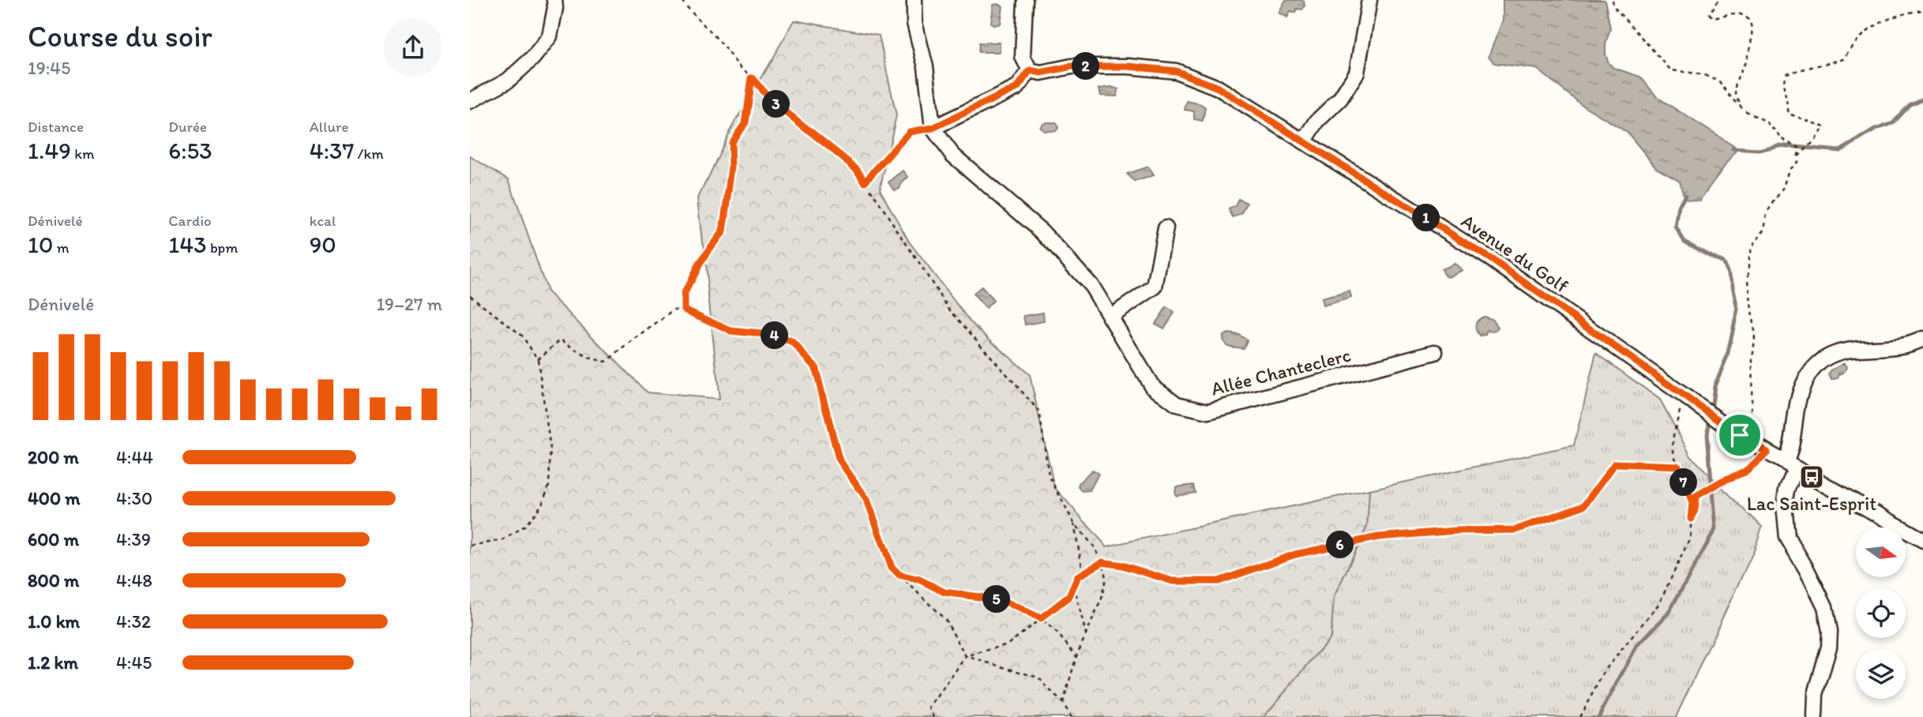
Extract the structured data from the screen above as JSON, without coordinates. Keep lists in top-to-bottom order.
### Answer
{
  "streets": {
    "street": ["Avenue du Golf", "Allée Chanteclerc"]
  },
  "places": {
    "bus stop": ["Lac Saint-Esprit"]
  },
  "north": "right",
  "page": {
    "heading": ["Course du soir", "19:45"],
    "pins": [
      "2",
      "3",
      "1",
      "4",
      "7",
      "6",
      "5"
    ],
    "stats": [
      ["Distance", "1.49 km"],
      ["Durée", "6:53"],
      ["Allure", "4:37 /km"],
      ["Dénivelé", "10 m"],
      ["Cardio", "143 bpm"],
      ["kcal", "90"]
    ],
    "chart": ["Dénivelé", "19–27 m"],
    "list": [
      {
        "name": "200 m",
        "note": "4:44"
      },
      {
        "name": "400 m",
        "note": "4:30"
      },
      {
        "name": "600 m",
        "note": "4:39"
      },
      {
        "name": "800 m",
        "note": "4:48"
      },
      {
        "name": "1.0 km",
        "note": "4:32"
      },
      {
        "name": "1.2 km",
        "note": "4:45"
      }
    ]
  }
}
